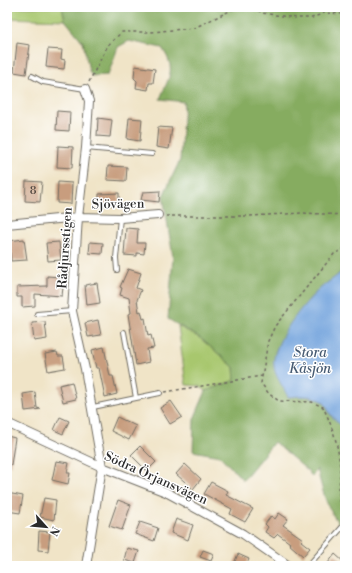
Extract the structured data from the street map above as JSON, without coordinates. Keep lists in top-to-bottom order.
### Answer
{
  "streets": {
    "street": ["Sjövägen", "Rådjursstigen", "Södra Örjansvägen"]
  },
  "crossings": [
    ["Sjövägen", "Rådjursstigen"],
    ["Rådjursstigen", "Södra Örjansvägen"]
  ],
  "water": ["Stora Kåsjön"],
  "house_numbers": ["8"],
  "north": "bottom right"
}
